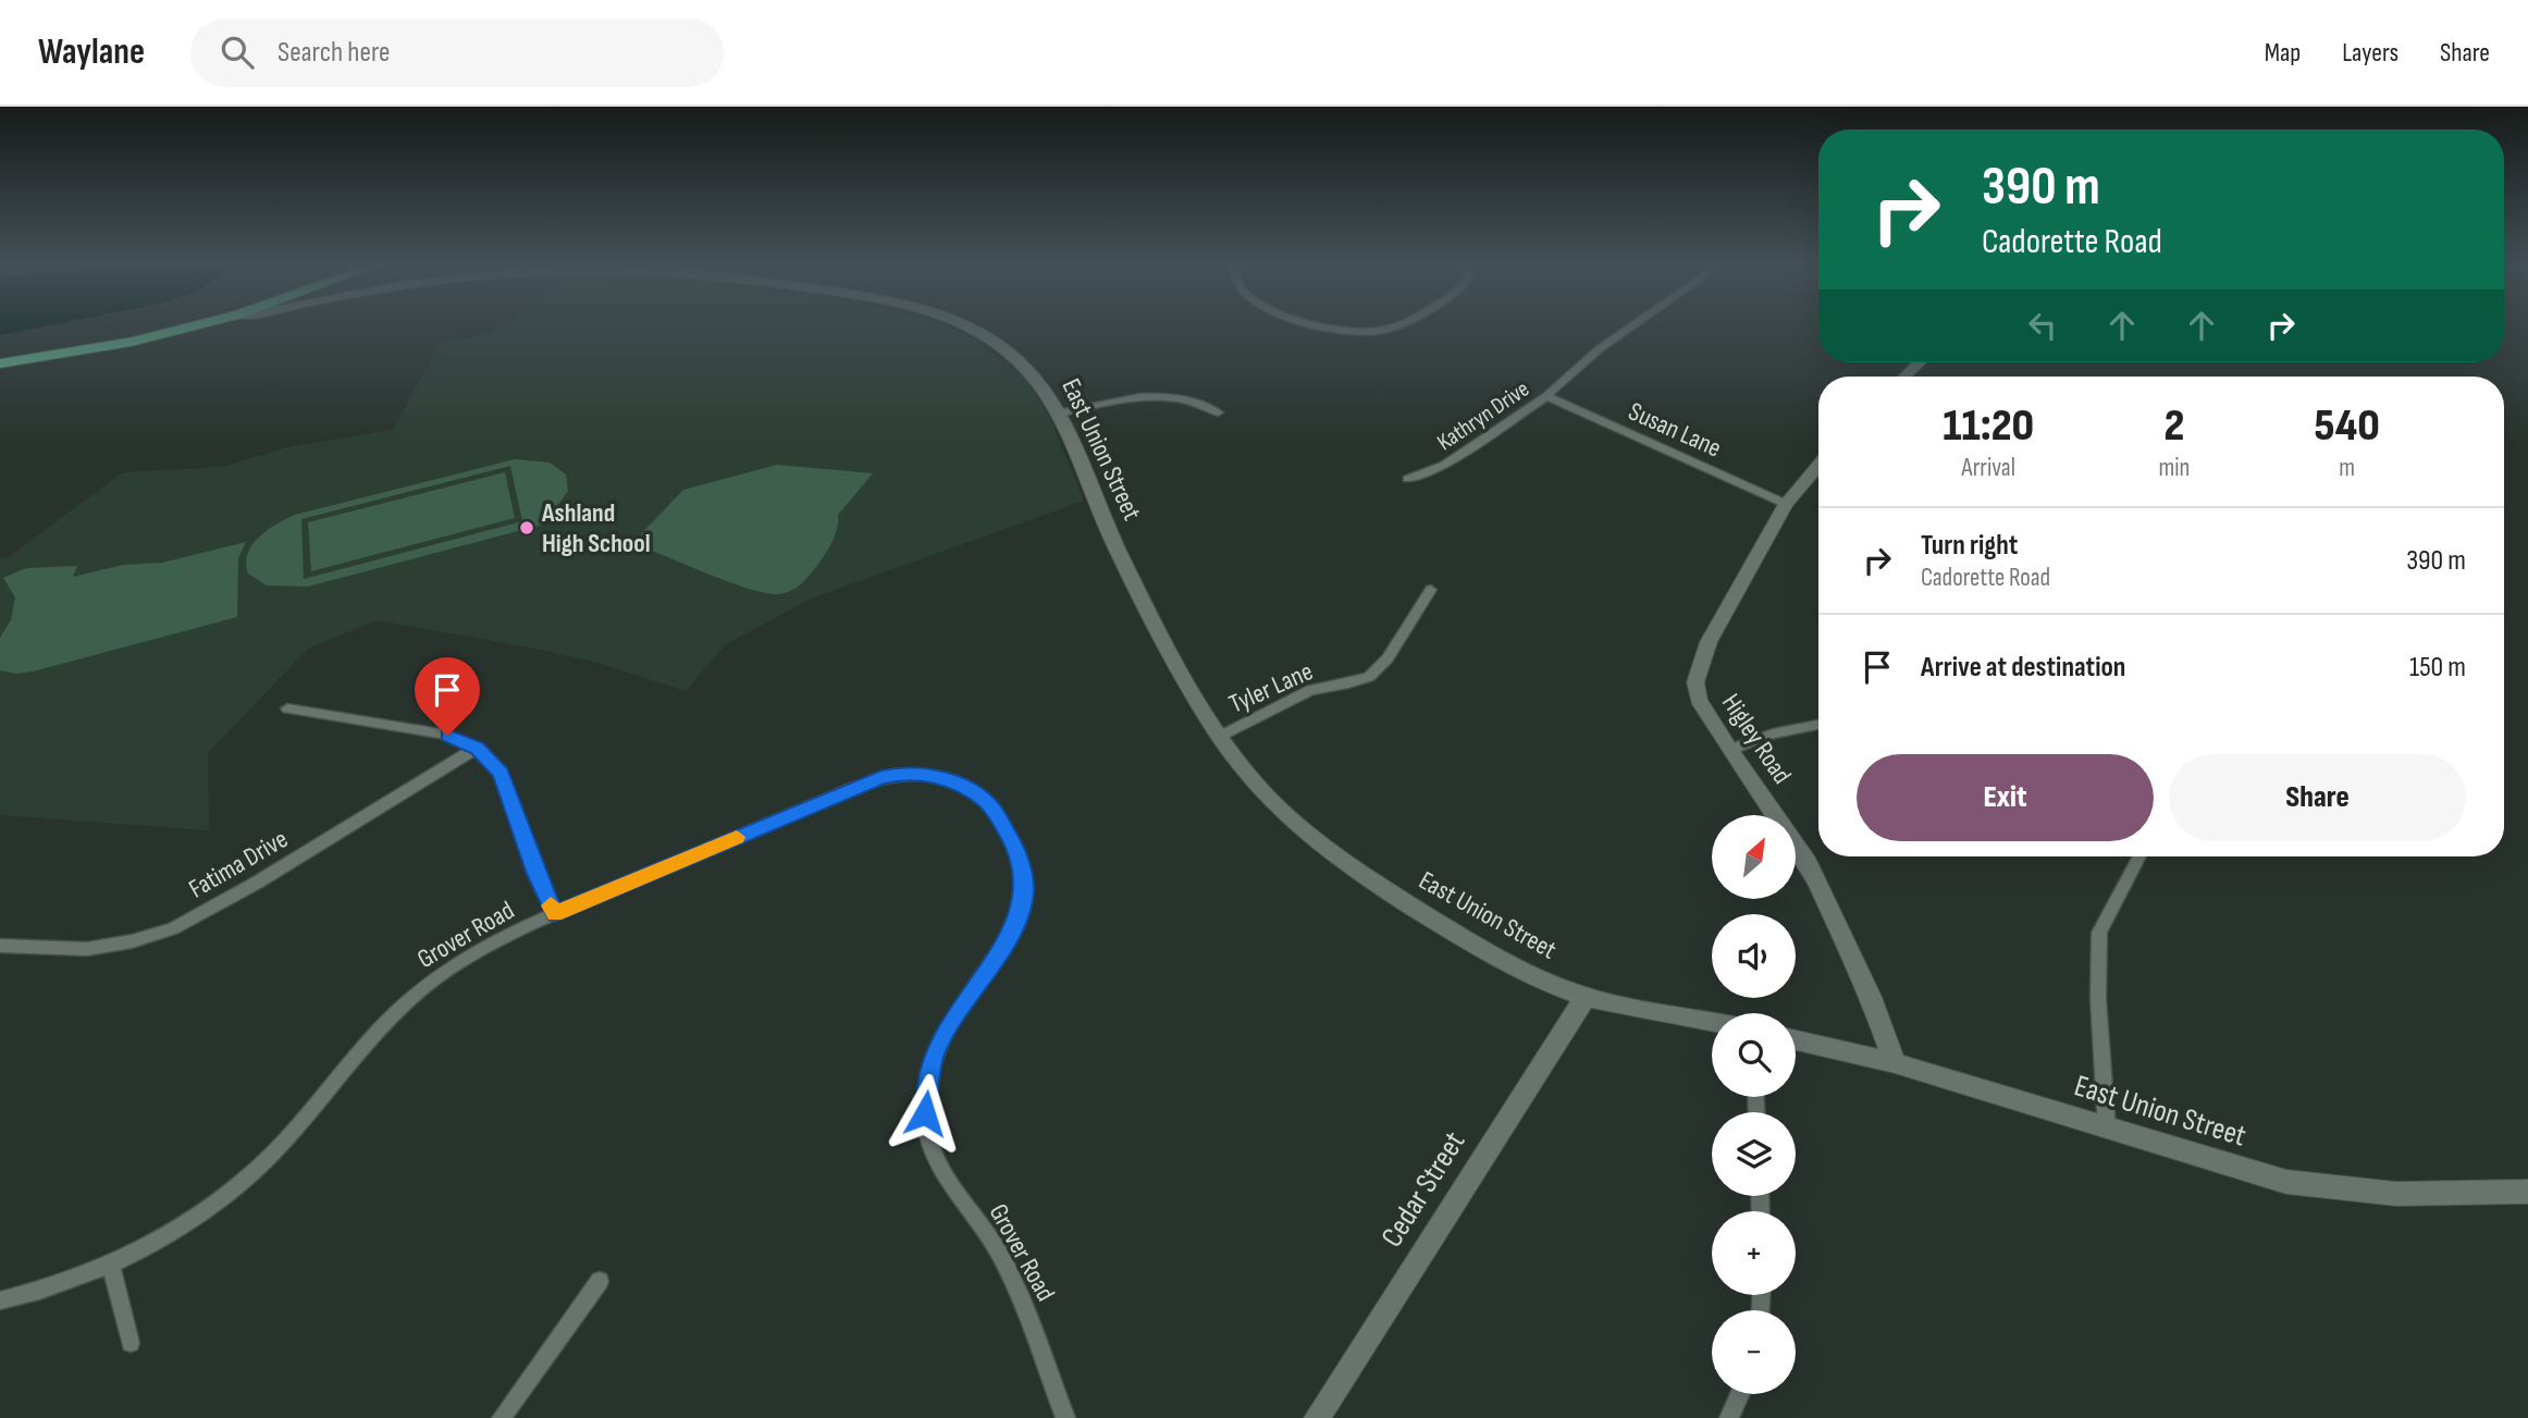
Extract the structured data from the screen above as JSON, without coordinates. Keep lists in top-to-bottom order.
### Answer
{
  "streets": {
    "street": [
      "Kathryn Drive",
      "Susan Lane",
      "East Union Street",
      "Tyler Lane",
      "Higley Road",
      "Fatima Drive",
      "Grover Road",
      "Cedar Street"
    ]
  },
  "crossings": [
    ["Kathryn Drive", "Susan Lane"],
    ["Susan Lane", "Higley Road"],
    ["East Union Street", "Tyler Lane"],
    ["East Union Street", "Higley Road"],
    ["East Union Street", "Cedar Street"]
  ],
  "places": ["Ashland High School"],
  "north": "top right",
  "page": {
    "header": "Waylane",
    "search": "Search here",
    "nav": ["Map", "Layers", "Share"],
    "turn": ["390 m", "Cadorette Road"],
    "eta": [
      "11:20",
      "Arrival",
      "2",
      "min",
      "540",
      "m"
    ],
    "list": [
      {
        "name": "Turn right",
        "note": "Cadorette Road",
        "value": "390 m"
      },
      {
        "name": "Arrive at destination",
        "value": "150 m"
      }
    ],
    "buttons": ["Exit", "Share"],
    "map_buttons": ["+", "−"]
  }
}
